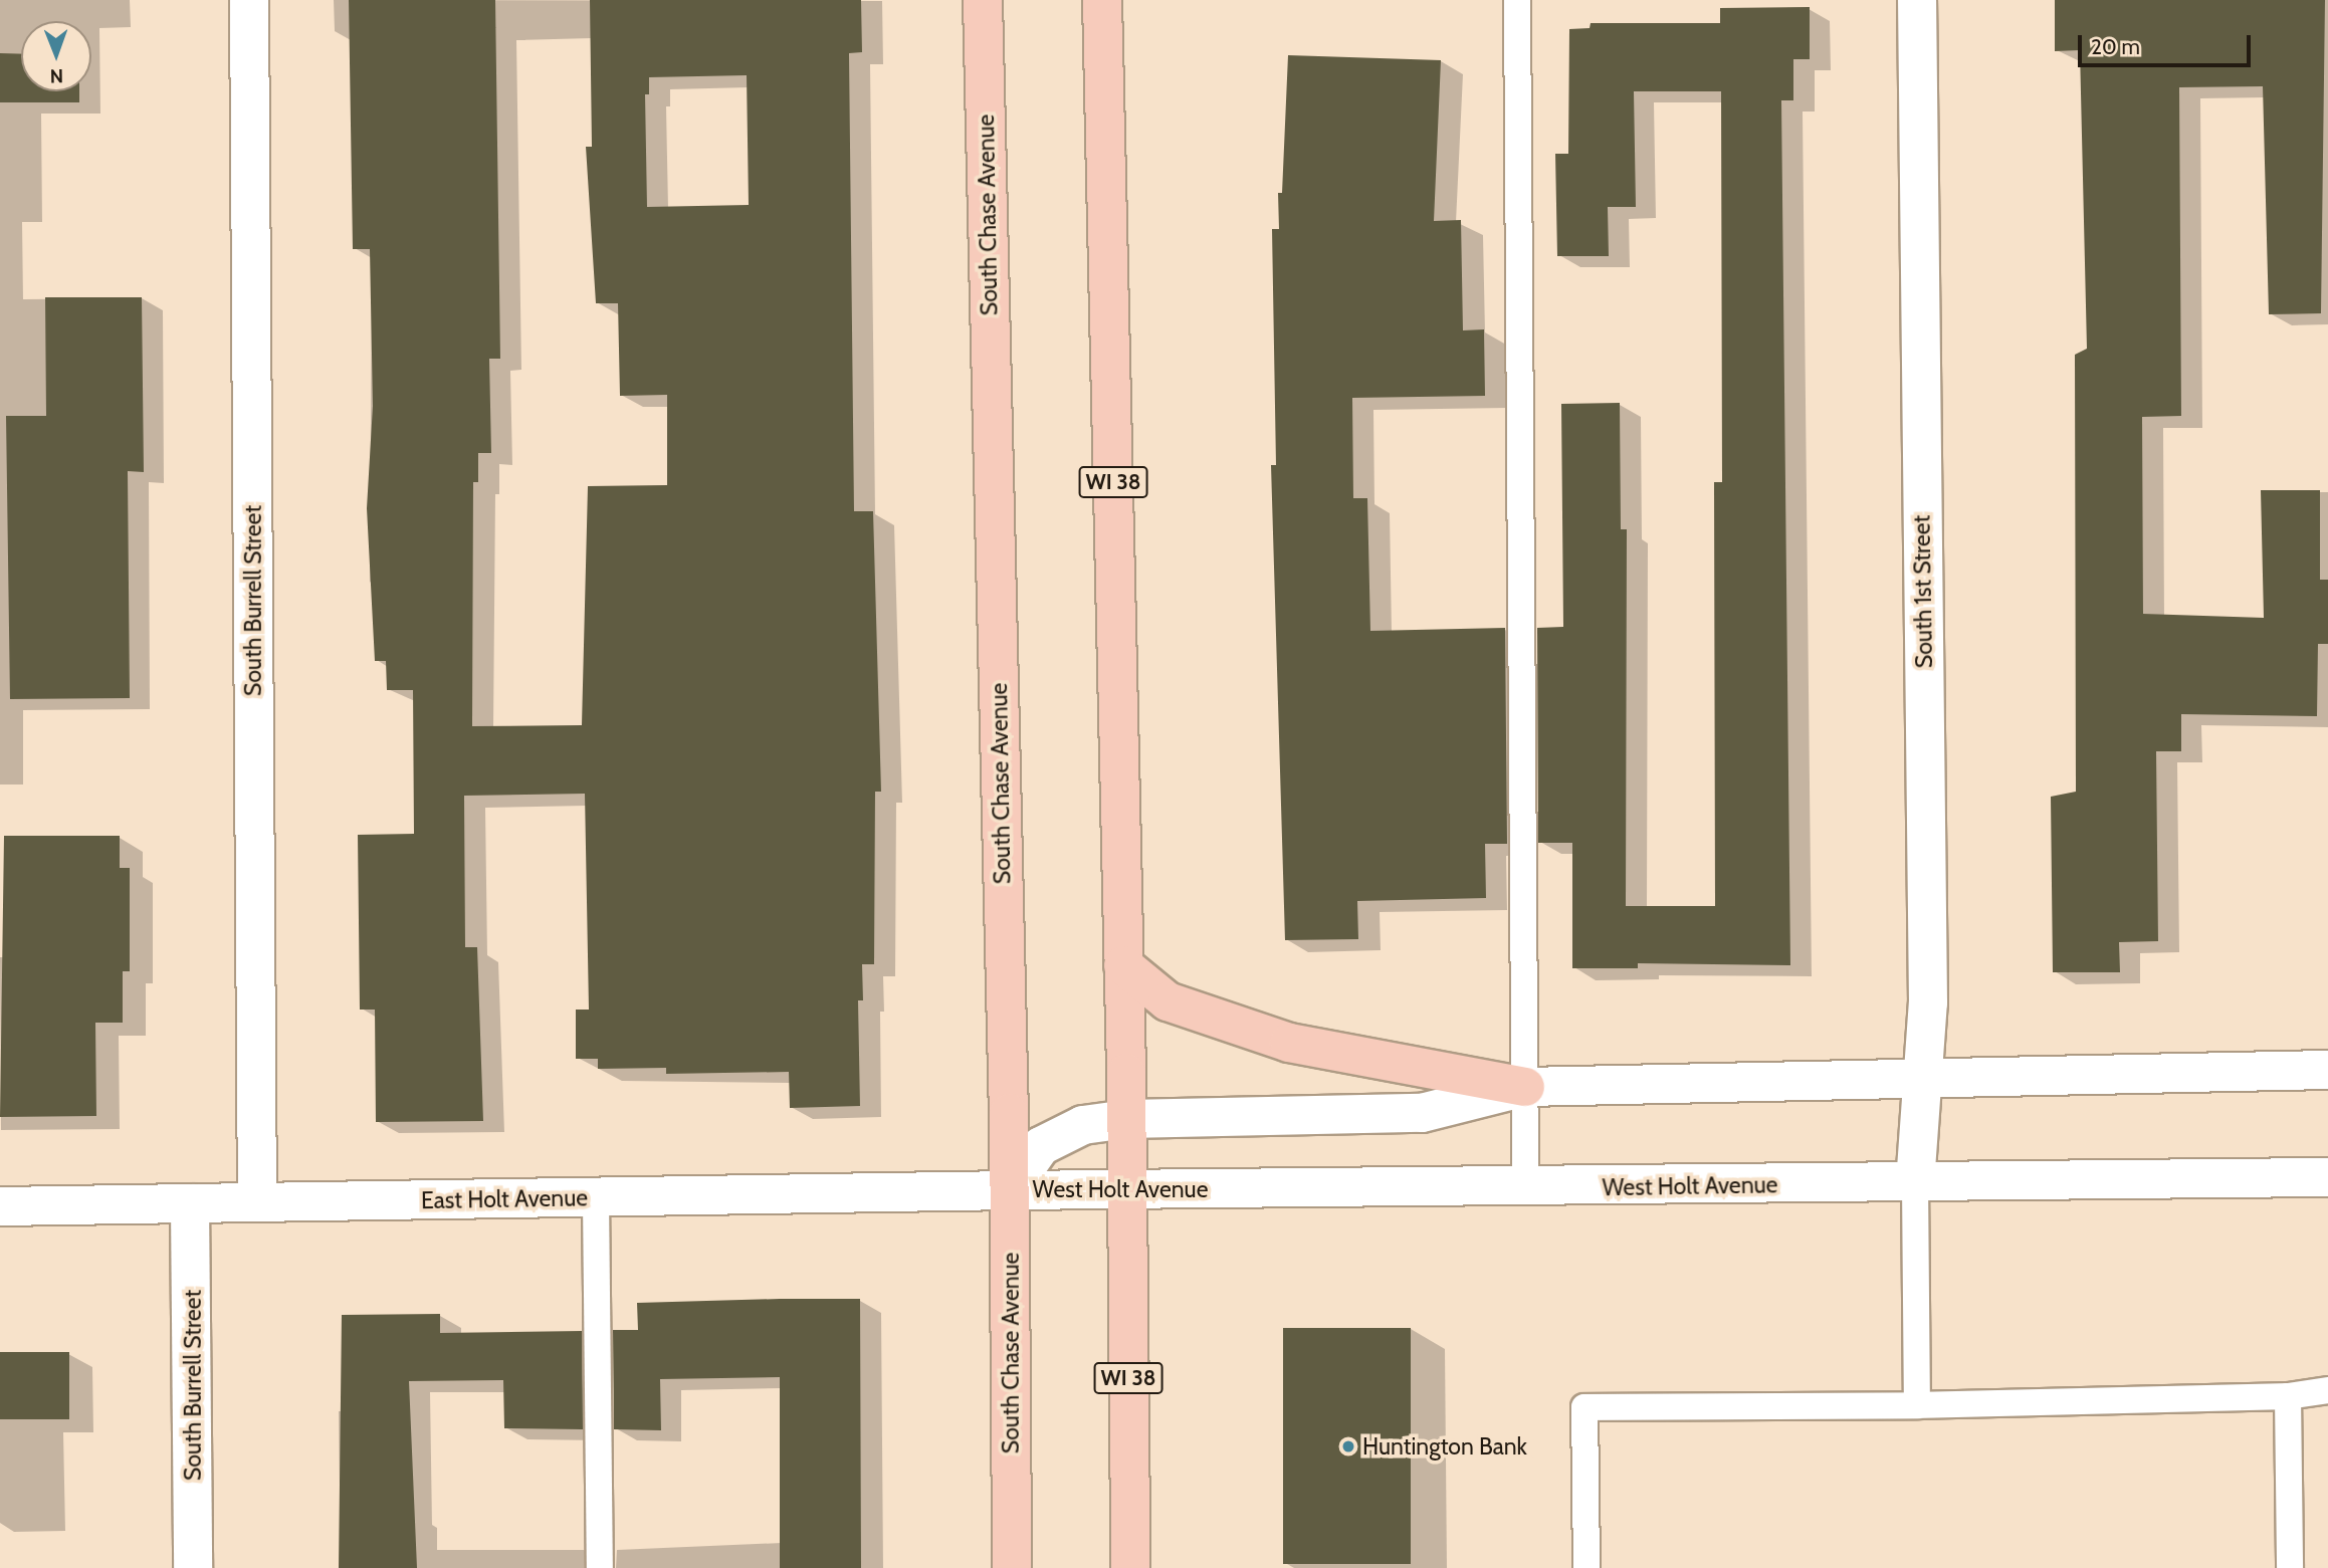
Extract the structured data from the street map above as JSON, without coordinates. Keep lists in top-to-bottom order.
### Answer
{
  "streets": {
    "main road": ["South Chase Avenue", "WI 38"],
    "street": [
      "South 1st Street",
      "South Burrell Street",
      "West Holt Avenue",
      "East Holt Avenue"
    ]
  },
  "crossings": [
    ["South Chase Avenue", "West Holt Avenue"],
    ["South Chase Avenue", "East Holt Avenue"],
    ["WI 38", "West Holt Avenue"],
    ["South 1st Street", "West Holt Avenue"],
    ["South Burrell Street", "East Holt Avenue"],
    ["West Holt Avenue", "East Holt Avenue"]
  ],
  "places": ["Huntington Bank"],
  "scale_bar": "20 m",
  "north": "bottom"
}
